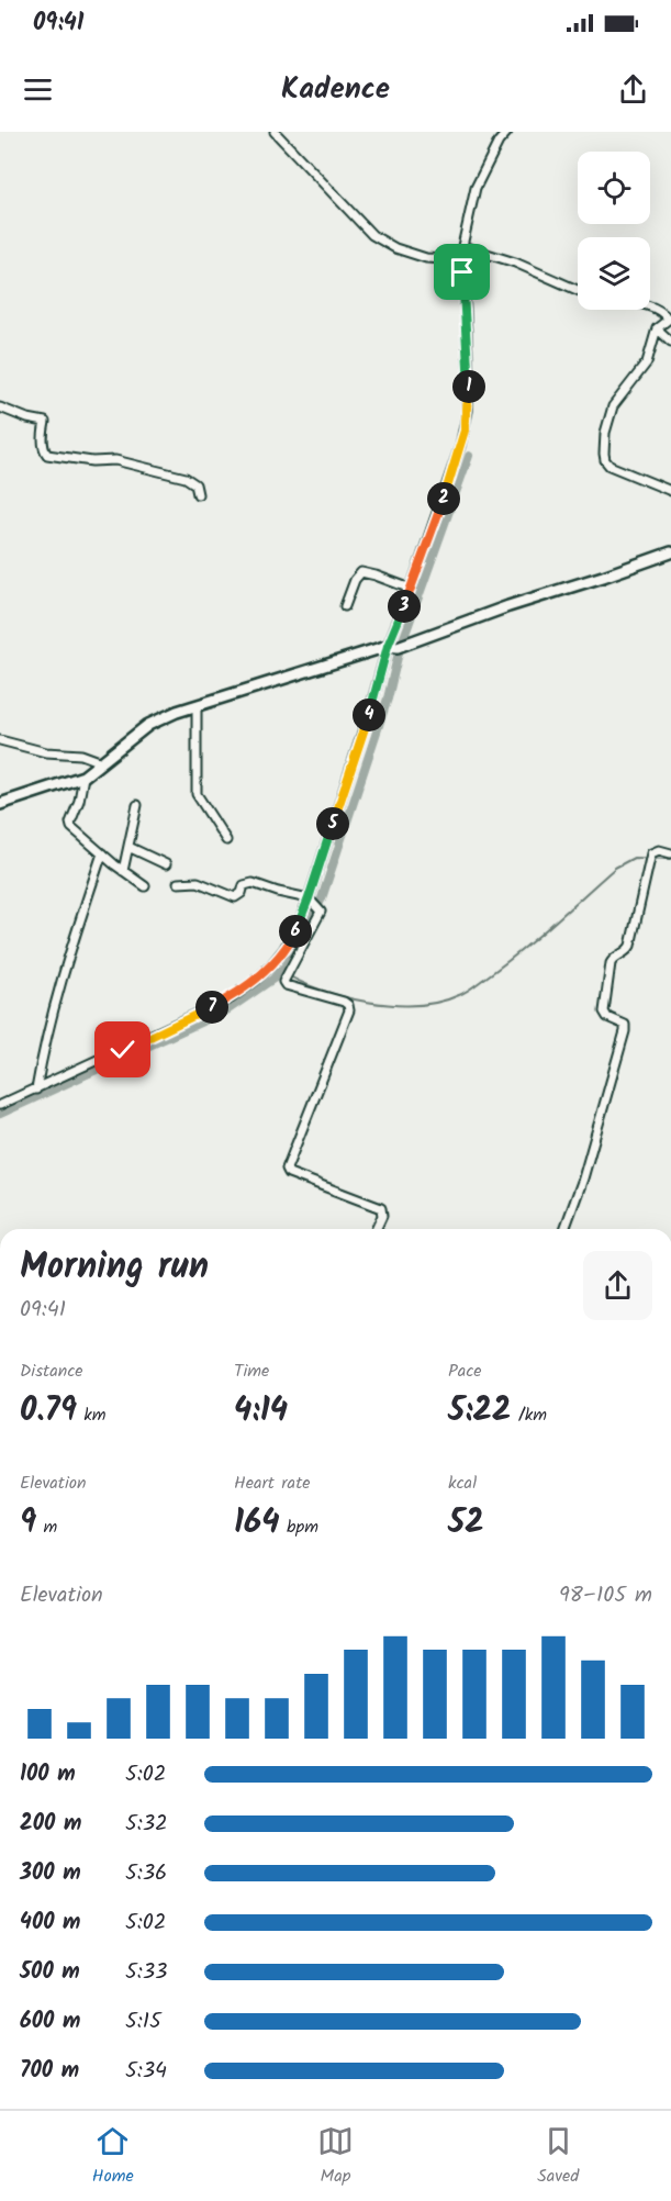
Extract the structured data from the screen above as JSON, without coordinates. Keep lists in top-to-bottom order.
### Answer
{
  "page": {
    "status": "09:41",
    "header": "Kadence",
    "pins": [
      "1",
      "2",
      "3",
      "4",
      "5",
      "6",
      "7"
    ],
    "heading": ["Morning run", "09:41"],
    "stats": [
      ["Distance", "0.79 km"],
      ["Time", "4:14"],
      ["Pace", "5:22 /km"],
      ["Elevation", "9 m"],
      ["Heart rate", "164 bpm"],
      ["kcal", "52"]
    ],
    "chart": ["Elevation", "98–105 m"],
    "list": [
      {
        "name": "100 m",
        "note": "5:02"
      },
      {
        "name": "200 m",
        "note": "5:32"
      },
      {
        "name": "300 m",
        "note": "5:36"
      },
      {
        "name": "400 m",
        "note": "5:02"
      },
      {
        "name": "500 m",
        "note": "5:33"
      },
      {
        "name": "600 m",
        "note": "5:15"
      },
      {
        "name": "700 m",
        "note": "5:34"
      }
    ],
    "tabs": ["Home", "Map", "Saved"]
  }
}
